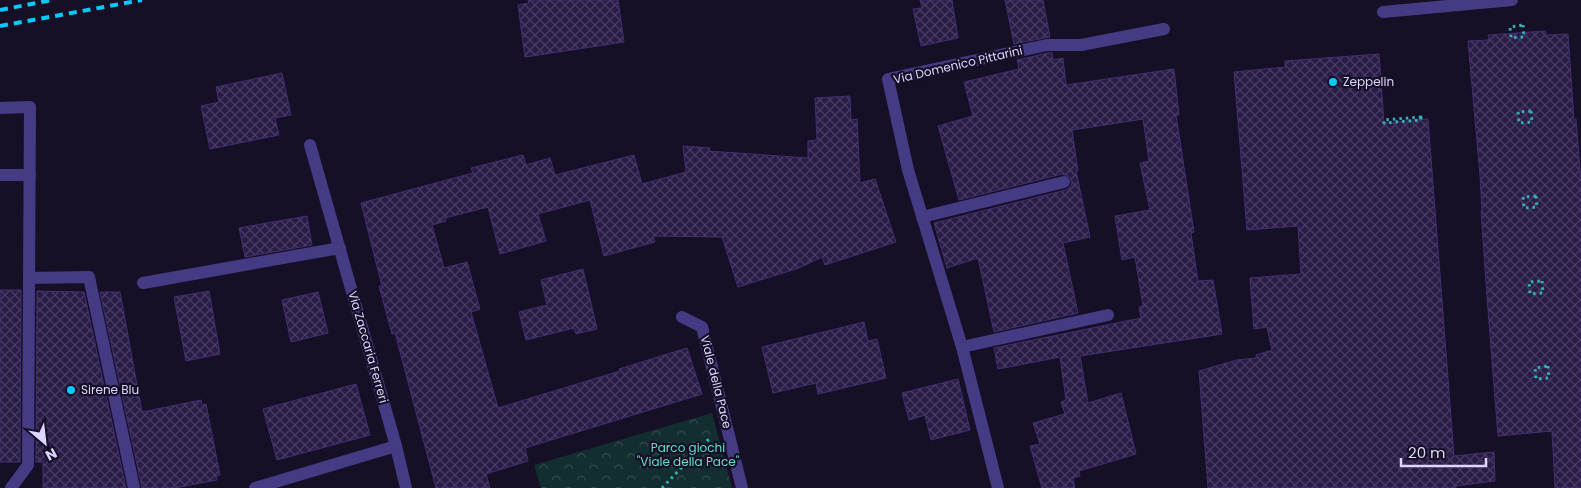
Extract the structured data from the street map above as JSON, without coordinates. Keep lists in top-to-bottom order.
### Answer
{
  "streets": {
    "street": ["Via Domenico Pittarini", "Via Zaccaria Ferreri", "Viale della Pace"]
  },
  "parks": ["Parco giochi \"Viale della Pace\""],
  "places": ["Zeppelin", "Sirene Blu"],
  "scale_bar": "20 m",
  "north": "bottom right"
}
